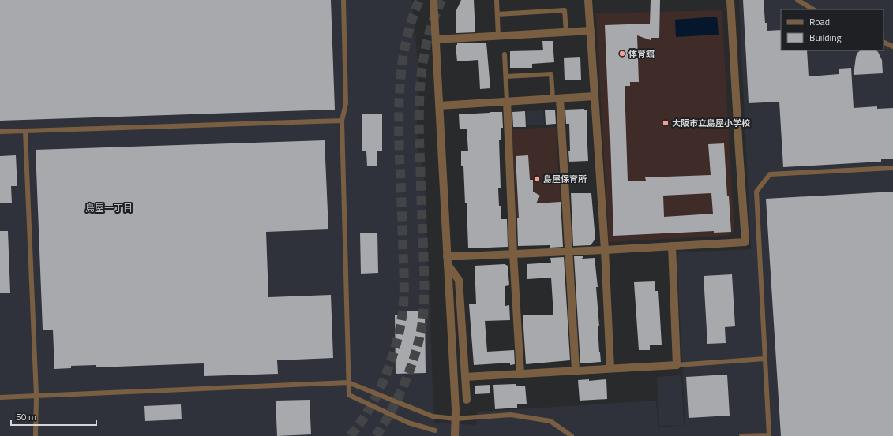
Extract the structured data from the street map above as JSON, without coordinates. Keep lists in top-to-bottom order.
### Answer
{
  "districts": ["島屋一丁目"],
  "places": ["体育館", "大阪市立島屋小学校", "島屋保育所"],
  "legend": ["Road", "Building"],
  "scale_bar": "50 m"
}
